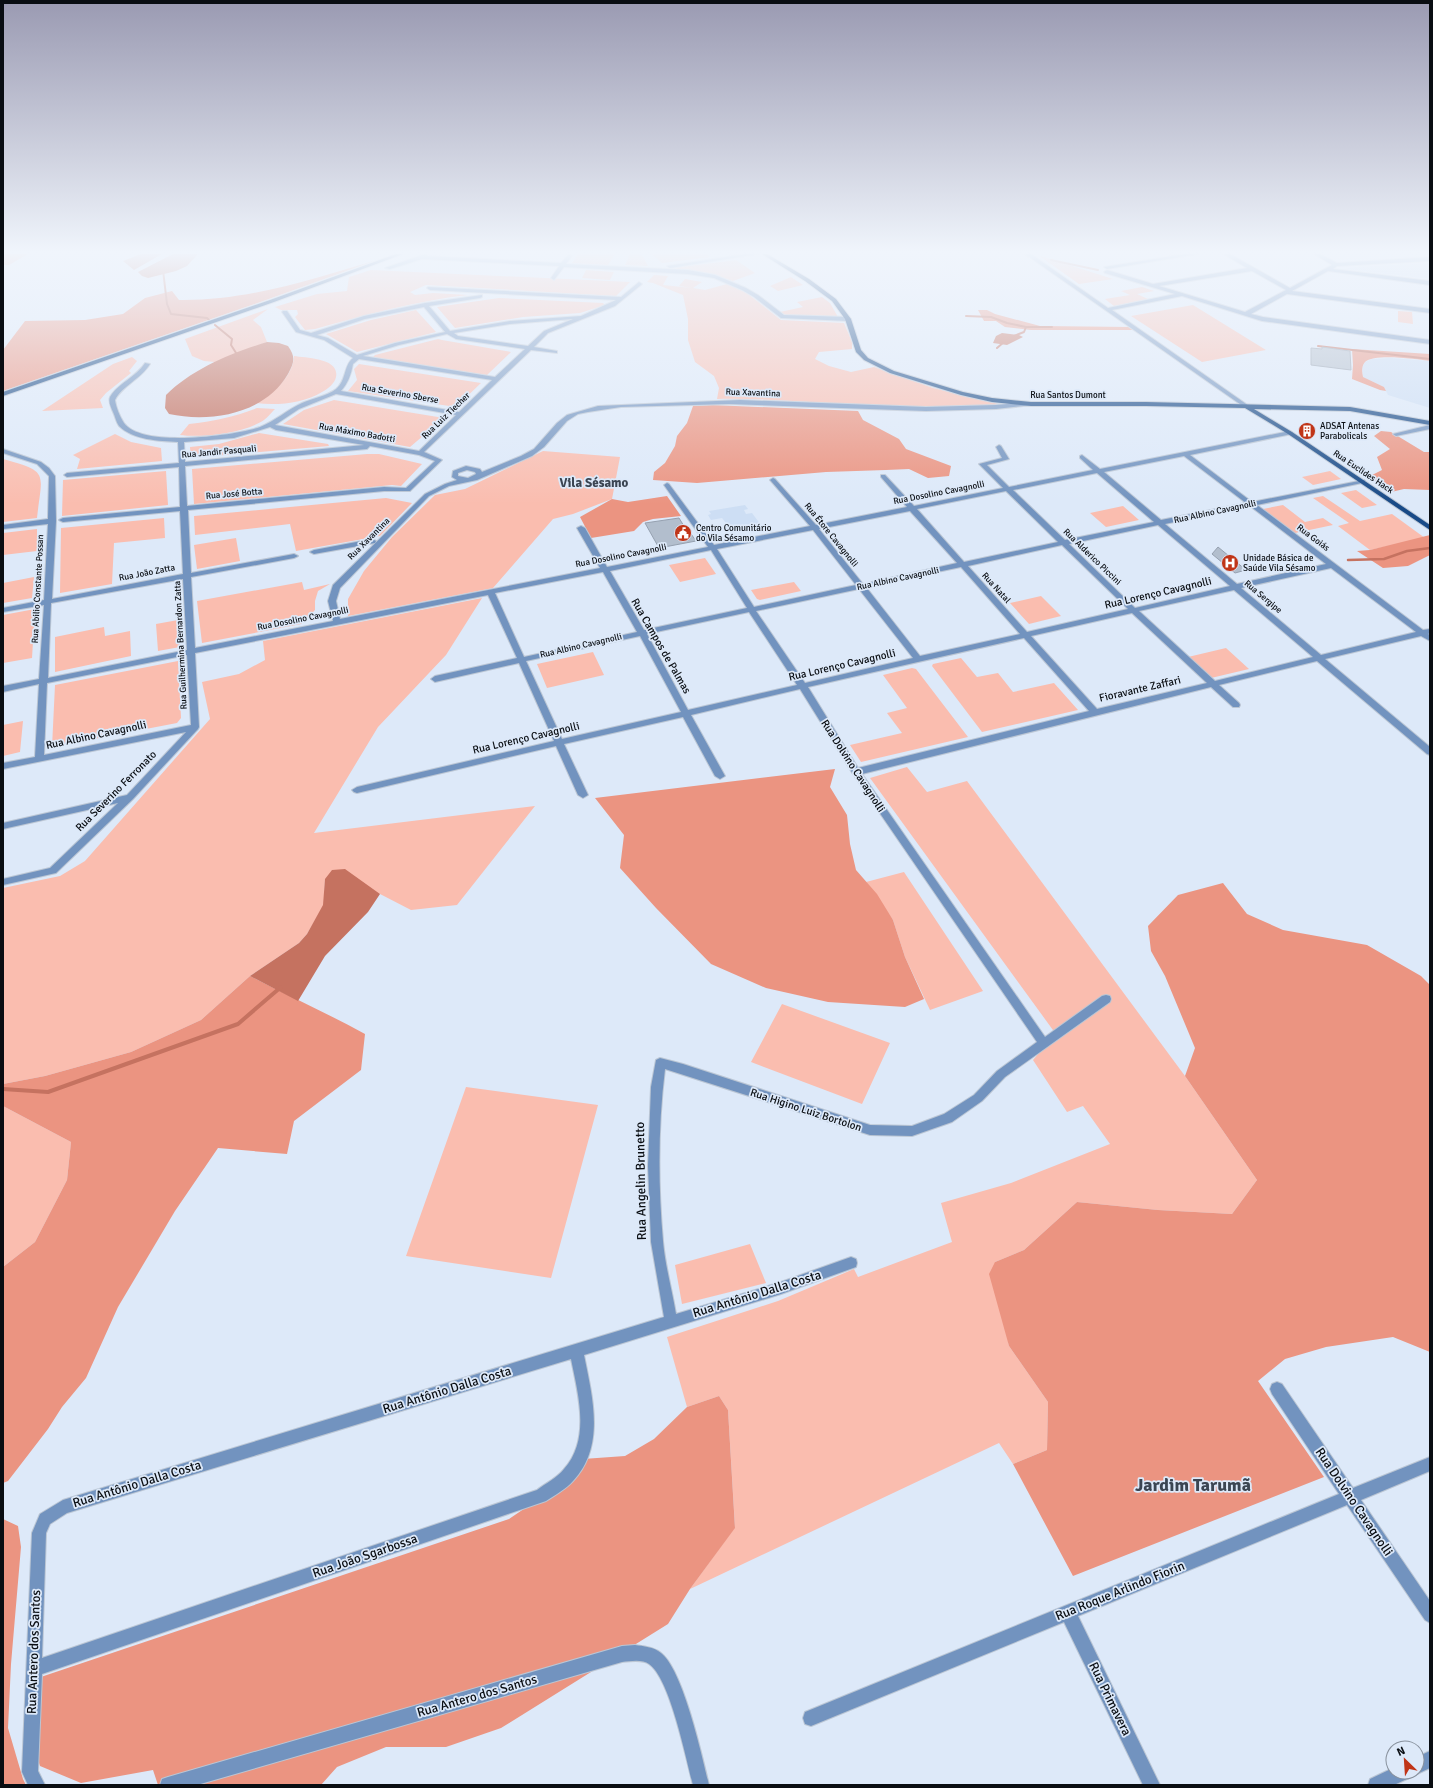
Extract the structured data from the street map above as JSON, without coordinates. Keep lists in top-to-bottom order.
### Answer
{
  "streets": {
    "main road": ["Rua Santos Dumont", "Rua Euclides Hack"],
    "street": [
      "Rua Xavantina",
      "Rua Severino Sberse",
      "Rua Luiz Tiecher",
      "Rua Máximo Badotti",
      "Rua Jandir Pasquali",
      "Rua Dosolino Cavagnolli",
      "Rua José Botta",
      "Rua Albino Cavagnolli",
      "Rua Étore Cavagnolli",
      "Rua Goiás",
      "Rua Alderico Piccini",
      "Rua João Zatta",
      "Rua Natal",
      "Rua Abilio Constante Possan",
      "Rua Lorenço Cavagnolli",
      "Rua Sergipe",
      "Rua Guilhermina Bernardon Zatta",
      "Rua Campos de Palmas",
      "Fioravante Zaffari",
      "Rua Dolvino Cavagnolli",
      "Rua Severino Ferronato",
      "Rua Higino Luiz Bortolon",
      "Rua Angelin Brunetto",
      "Rua Antônio Dalla Costa",
      "Rua João Sgarbossa",
      "Rua Roque Arlindo Fiorin",
      "Rua Antero dos Santos",
      "Rua Primavera"
    ]
  },
  "crossings": [
    ["Rua Xavantina", "Rua Santos Dumont"],
    ["Rua Xavantina", "Rua Dosolino Cavagnolli"],
    ["Rua Severino Sberse", "Rua Luiz Tiecher"],
    ["Rua Santos Dumont", "Rua Euclides Hack"],
    ["Rua Luiz Tiecher", "Rua Máximo Badotti"],
    ["Rua Máximo Badotti", "Rua Jandir Pasquali"],
    ["Rua Máximo Badotti", "Rua José Botta"],
    ["Rua Jandir Pasquali", "Rua Guilhermina Bernardon Zatta"],
    ["Rua Euclides Hack", "Rua Dosolino Cavagnolli"],
    ["Rua Euclides Hack", "Rua Albino Cavagnolli"],
    ["Rua Dosolino Cavagnolli", "Rua Étore Cavagnolli"],
    ["Rua Dosolino Cavagnolli", "Rua Goiás"],
    ["Rua Dosolino Cavagnolli", "Rua Alderico Piccini"],
    ["Rua Dosolino Cavagnolli", "Rua Natal"],
    ["Rua Dosolino Cavagnolli", "Rua Abilio Constante Possan"],
    ["Rua Dosolino Cavagnolli", "Rua Sergipe"],
    ["Rua Dosolino Cavagnolli", "Rua Guilhermina Bernardon Zatta"],
    ["Rua Dosolino Cavagnolli", "Rua Campos de Palmas"],
    ["Rua Dosolino Cavagnolli", "Rua Dolvino Cavagnolli"],
    ["Rua José Botta", "Rua Guilhermina Bernardon Zatta"],
    ["Rua Albino Cavagnolli", "Rua Étore Cavagnolli"],
    ["Rua Albino Cavagnolli", "Rua Goiás"],
    ["Rua Albino Cavagnolli", "Rua Alderico Piccini"],
    ["Rua Albino Cavagnolli", "Rua Natal"],
    ["Rua Albino Cavagnolli", "Rua Abilio Constante Possan"],
    ["Rua Albino Cavagnolli", "Rua Sergipe"],
    ["Rua Albino Cavagnolli", "Rua Guilhermina Bernardon Zatta"],
    ["Rua Albino Cavagnolli", "Rua Campos de Palmas"],
    ["Rua Albino Cavagnolli", "Rua Dolvino Cavagnolli"],
    ["Rua Albino Cavagnolli", "Rua Severino Ferronato"],
    ["Rua Étore Cavagnolli", "Rua Lorenço Cavagnolli"],
    ["Rua Goiás", "Rua Lorenço Cavagnolli"],
    ["Rua Goiás", "Fioravante Zaffari"],
    ["Rua Alderico Piccini", "Rua Lorenço Cavagnolli"],
    ["Rua Alderico Piccini", "Fioravante Zaffari"],
    ["Rua João Zatta", "Rua Abilio Constante Possan"],
    ["Rua João Zatta", "Rua Guilhermina Bernardon Zatta"],
    ["Rua Natal", "Rua Lorenço Cavagnolli"],
    ["Rua Natal", "Fioravante Zaffari"],
    ["Rua Lorenço Cavagnolli", "Rua Sergipe"],
    ["Rua Lorenço Cavagnolli", "Rua Campos de Palmas"],
    ["Rua Lorenço Cavagnolli", "Rua Dolvino Cavagnolli"],
    ["Rua Sergipe", "Fioravante Zaffari"],
    ["Rua Guilhermina Bernardon Zatta", "Rua Severino Ferronato"],
    ["Fioravante Zaffari", "Rua Dolvino Cavagnolli"],
    ["Rua Dolvino Cavagnolli", "Rua Higino Luiz Bortolon"],
    ["Rua Dolvino Cavagnolli", "Rua Roque Arlindo Fiorin"],
    ["Rua Higino Luiz Bortolon", "Rua Angelin Brunetto"],
    ["Rua Angelin Brunetto", "Rua Antônio Dalla Costa"],
    ["Rua Antônio Dalla Costa", "Rua João Sgarbossa"],
    ["Rua Antônio Dalla Costa", "Rua Antero dos Santos"],
    ["Rua João Sgarbossa", "Rua Antero dos Santos"],
    ["Rua Roque Arlindo Fiorin", "Rua Primavera"]
  ],
  "districts": ["Vila Sésamo", "Jardim Tarumã"],
  "places": {
    "building": ["ADSAT Antenas Parabolicals"],
    "public building": ["Centro Comunitário do Vila Sésamo"],
    "hospital": ["Unidade Básica de Saúde Vila Sésamo"]
  },
  "north": "top left"
}
